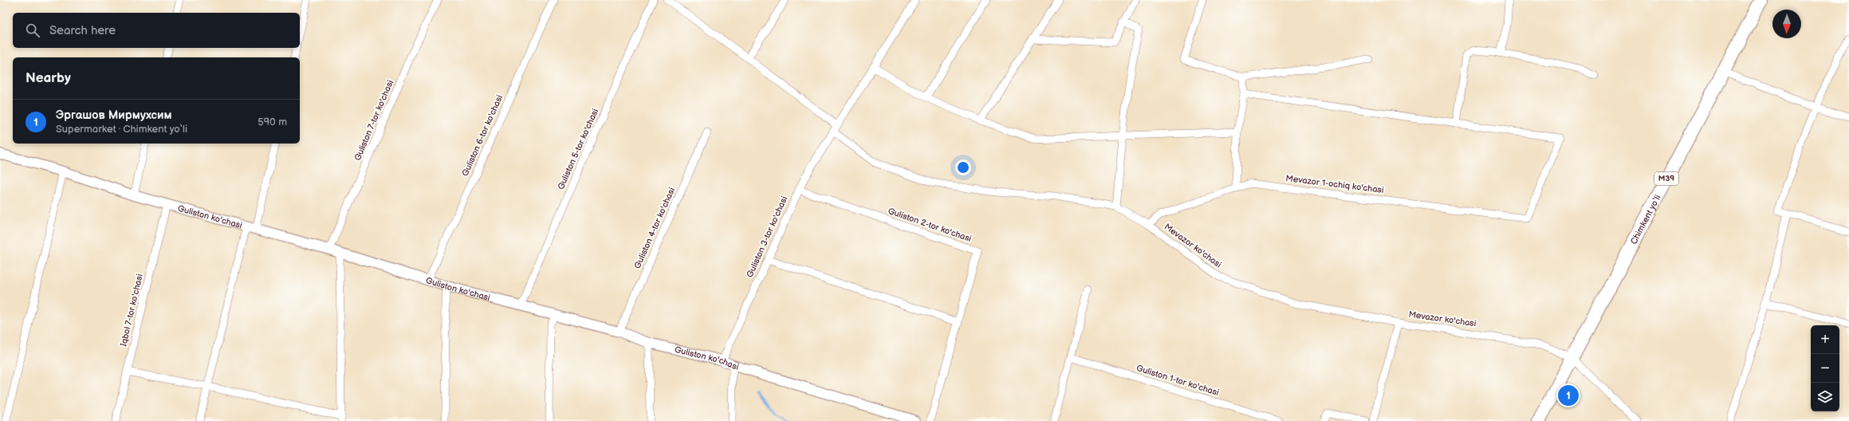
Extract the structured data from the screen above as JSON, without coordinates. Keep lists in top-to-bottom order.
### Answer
{
  "streets": {
    "highway": ["M39", "Chimkent yo‘li"],
    "main road": ["Guliston ko'chasi"],
    "street": [
      "Guliston 7-tor ko'chasi",
      "Guliston 6-tor ko'chasi",
      "Guliston 5-tor ko'chasi",
      "Mevazor 1-ochiq ko'chasi",
      "Guliston 2-tor ko'chasi",
      "Guliston 4-tor ko'chasi",
      "Guliston 3-tor ko'chasi",
      "Mevazor ko'chasi",
      "Iqbol 7-tor ko'chasi",
      "Guliston 1-tor ko'chasi"
    ]
  },
  "crossings": [
    ["Guliston 7-tor ko'chasi", "Guliston ko'chasi"],
    ["Guliston 6-tor ko'chasi", "Guliston ko'chasi"],
    ["Guliston 5-tor ko'chasi", "Guliston ko'chasi"],
    ["Mevazor 1-ochiq ko'chasi", "Mevazor ko'chasi"],
    ["Guliston ko'chasi", "Guliston 4-tor ko'chasi"],
    ["Guliston ko'chasi", "Guliston 3-tor ko'chasi"],
    ["Guliston ko'chasi", "Iqbol 7-tor ko'chasi"],
    ["Chimkent yo‘li", "Mevazor ko'chasi"],
    ["Guliston 2-tor ko'chasi", "Guliston 3-tor ko'chasi"],
    ["Guliston 3-tor ko'chasi", "Mevazor ko'chasi"]
  ],
  "north": "bottom",
  "page": {
    "search": "Search here",
    "heading": "Nearby",
    "list": [
      {
        "mark": "1",
        "name": "Эргашов Мирмухсим",
        "note": "Supermarket · Chimkent yo‘li",
        "value": "590 m"
      }
    ],
    "map_buttons": ["+", "−"],
    "pins": "1"
  }
}
